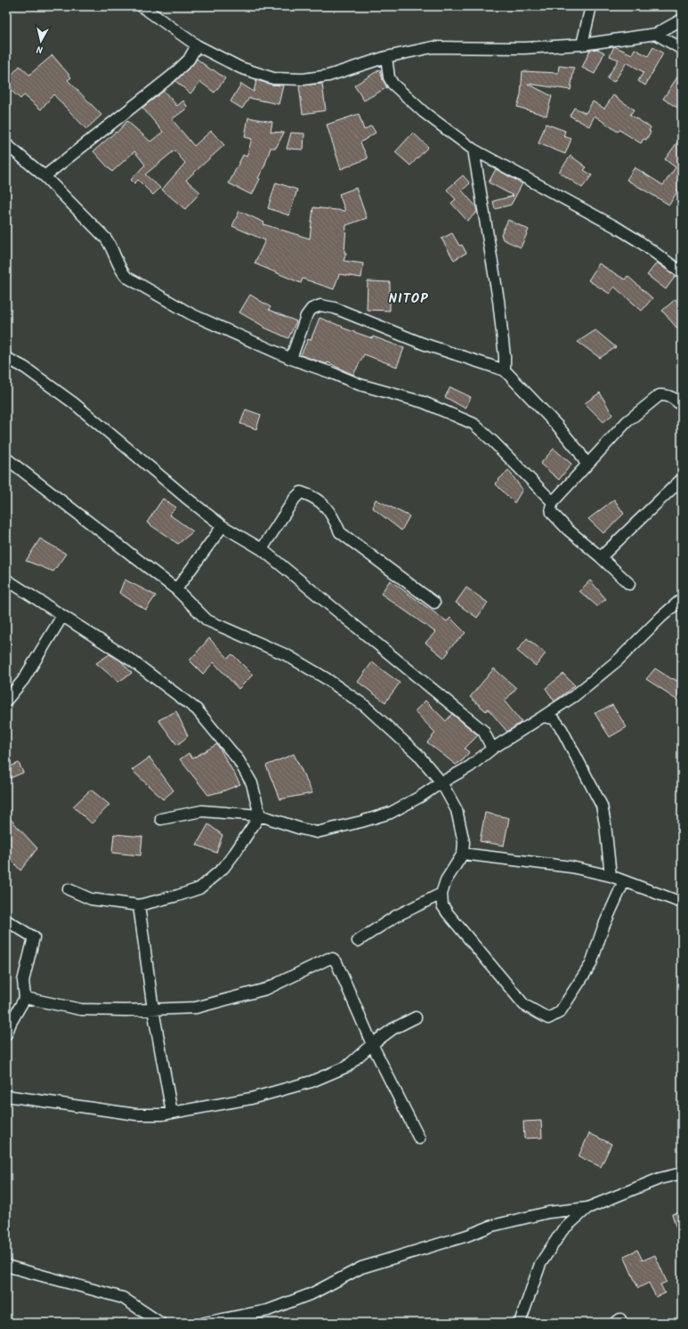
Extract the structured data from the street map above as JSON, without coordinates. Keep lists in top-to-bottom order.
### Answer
{
  "districts": ["NITOP"],
  "north": "bottom"
}
